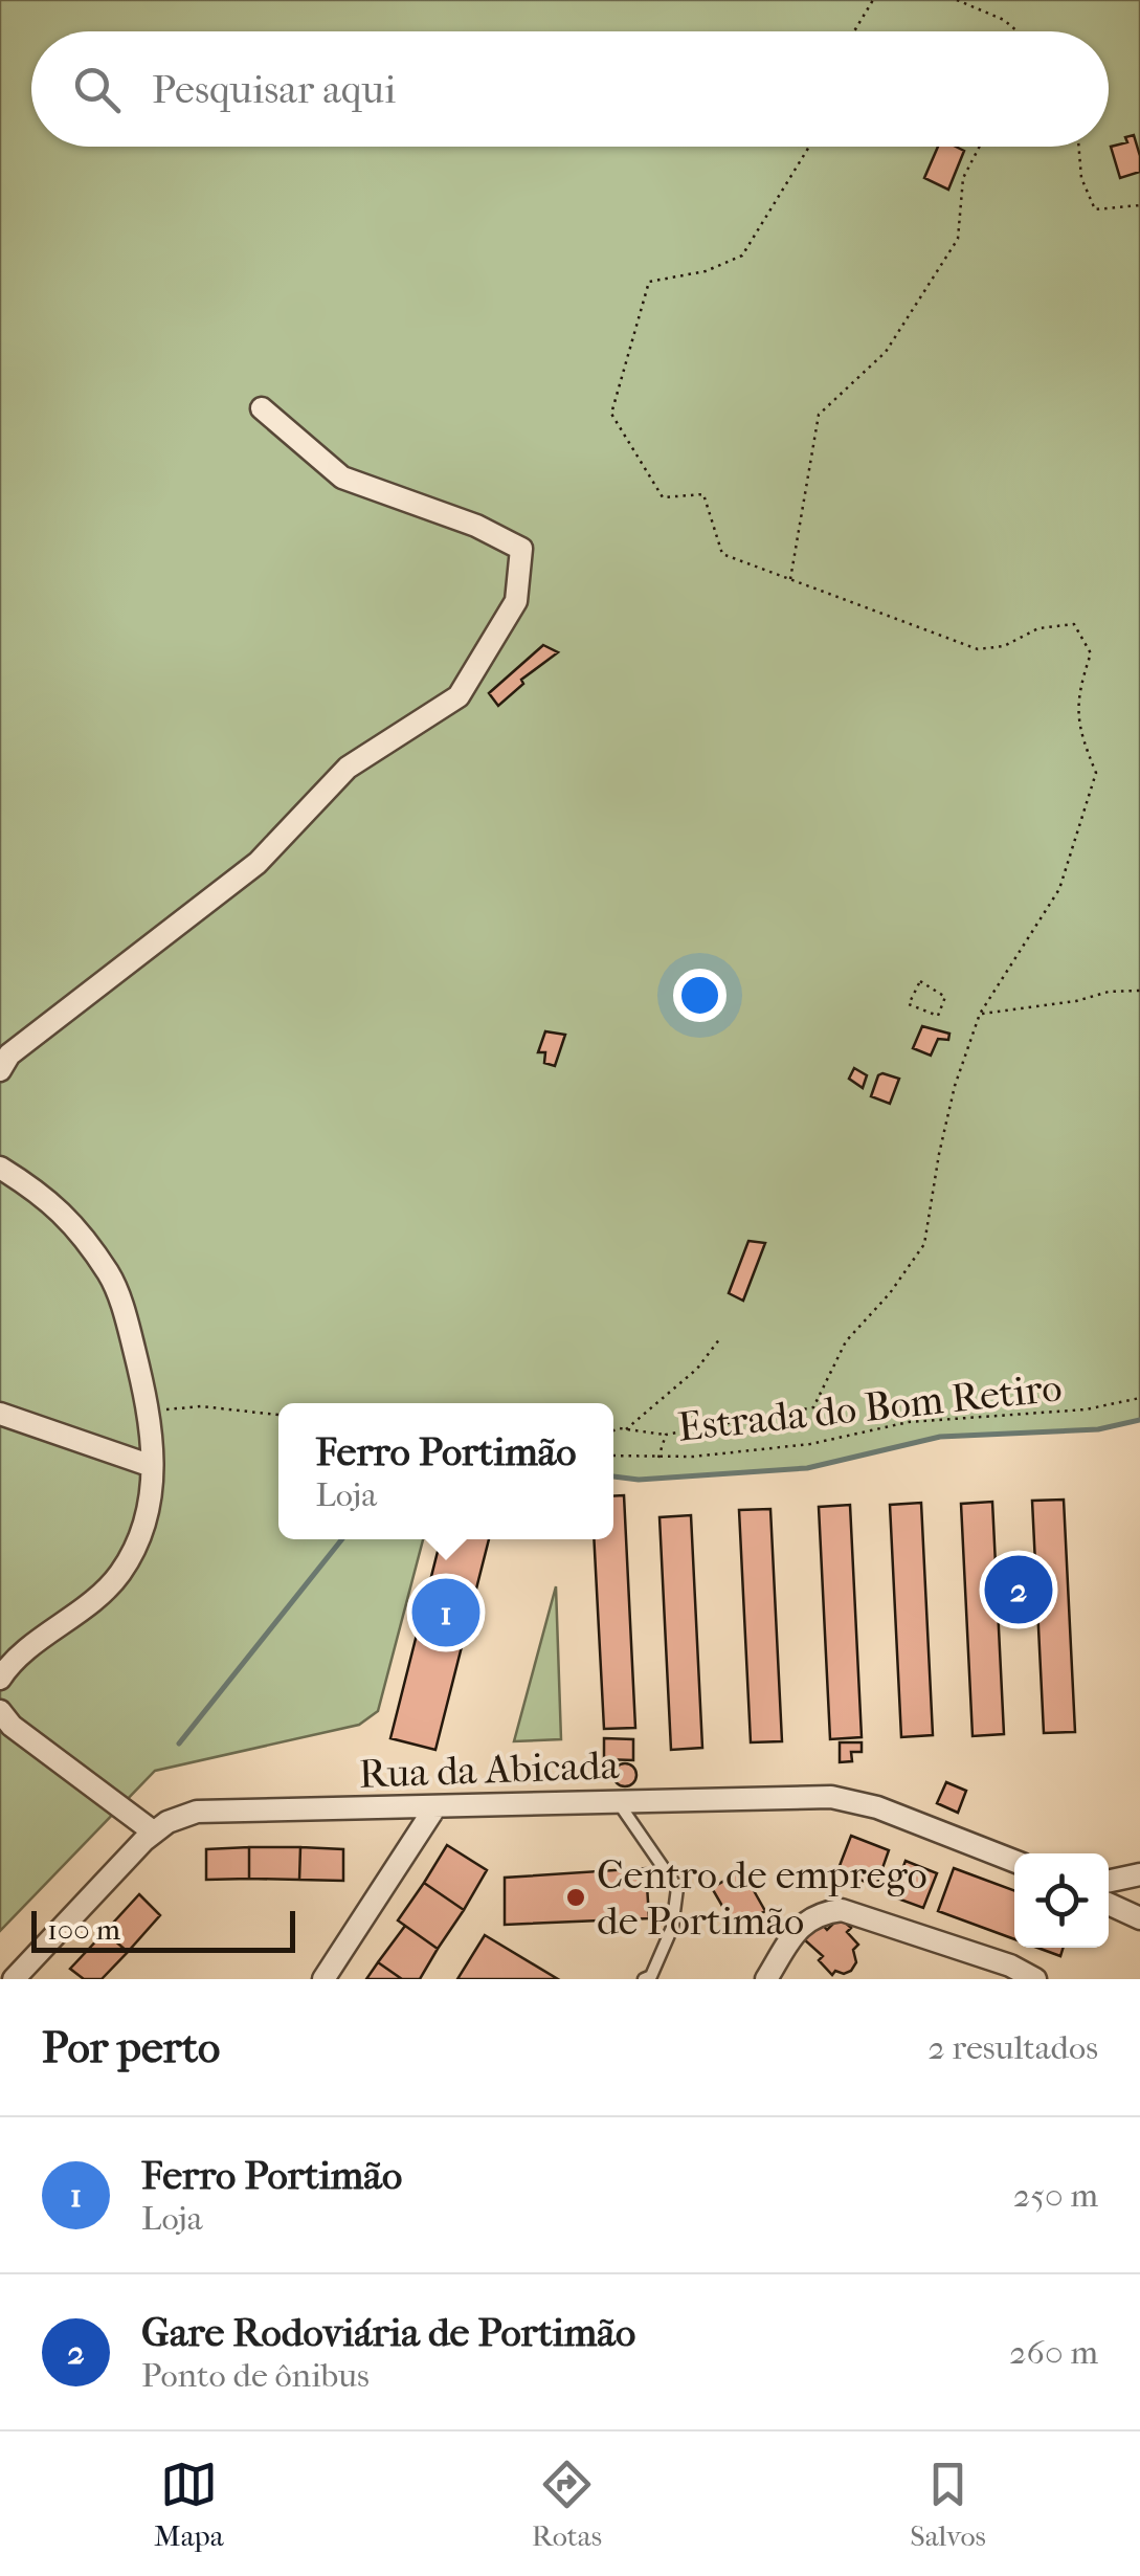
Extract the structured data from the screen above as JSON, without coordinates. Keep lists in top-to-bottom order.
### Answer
{
  "streets": {
    "street": ["Rua da Abicada"],
    "path": ["Estrada do Bom Retiro"]
  },
  "places": ["Centro de emprego de Portimão"],
  "scale_bar": "100 m",
  "page": {
    "search": "Pesquisar aqui",
    "popup": ["Ferro Portimão", "Loja"],
    "pins": ["2", "1"],
    "scale": "100 m",
    "heading": ["Por perto", "2 resultados"],
    "list": [
      {
        "mark": "1",
        "name": "Ferro Portimão",
        "note": "Loja",
        "value": "250 m"
      },
      {
        "mark": "2",
        "name": "Gare Rodoviária de Portimão",
        "note": "Ponto de ônibus",
        "value": "260 m"
      }
    ],
    "nav": ["Mapa", "Rotas", "Salvos"]
  }
}
